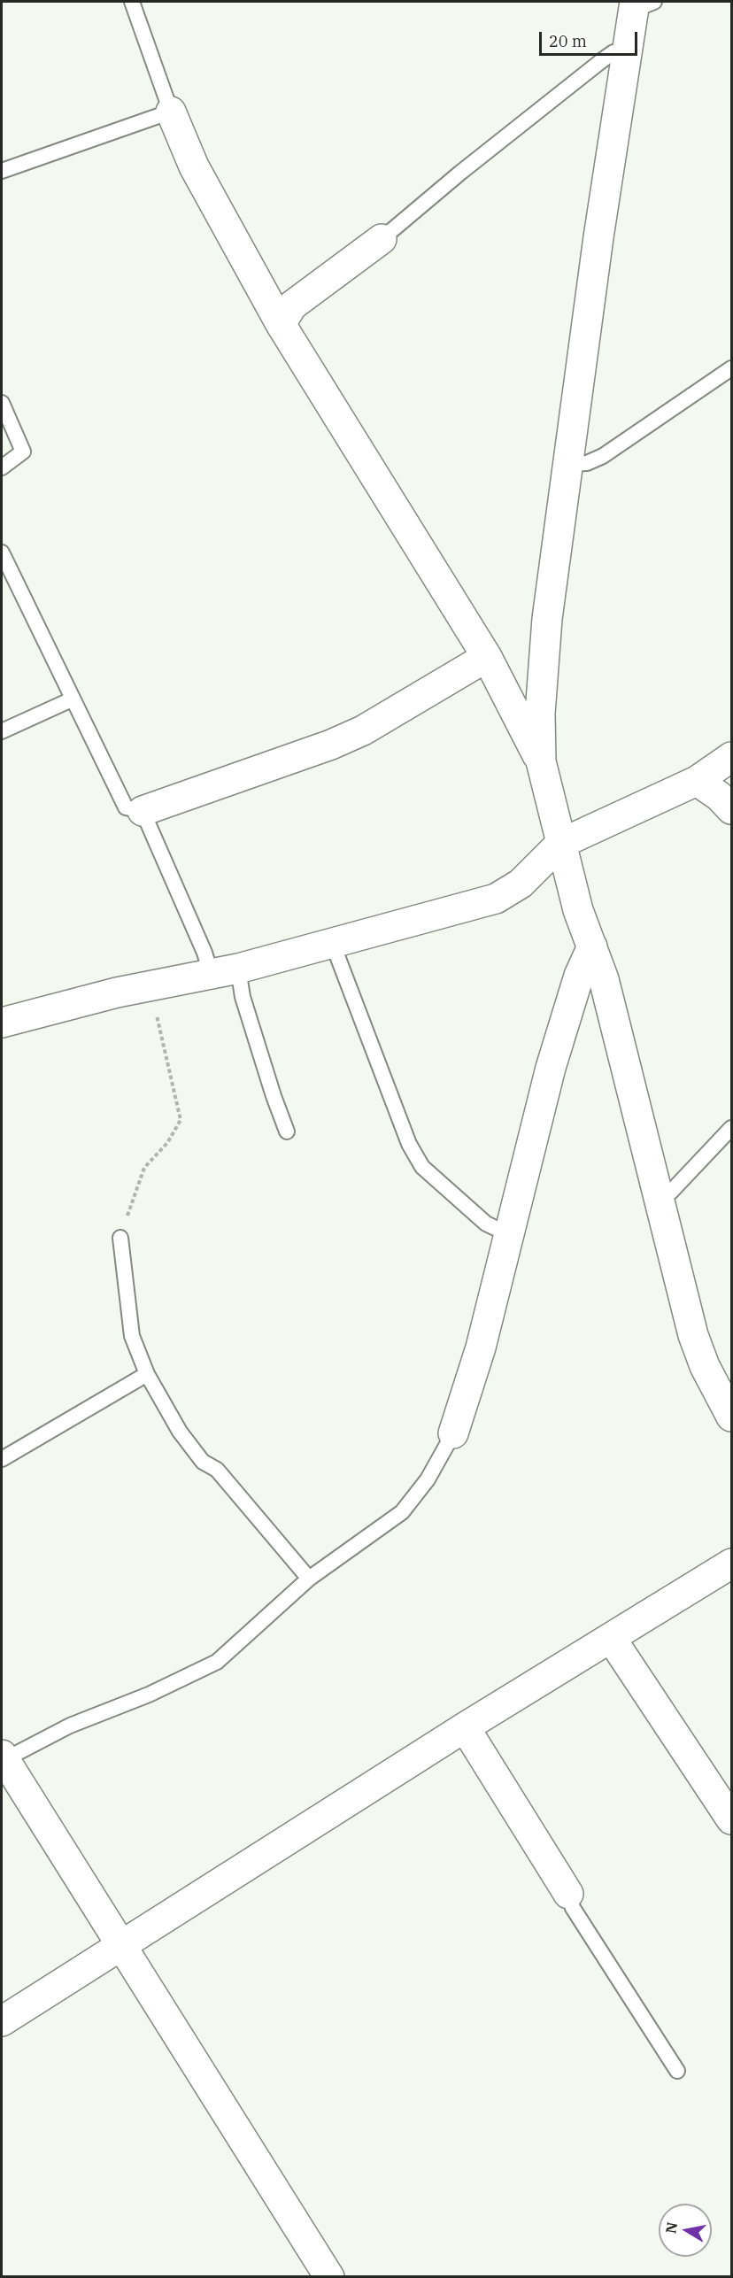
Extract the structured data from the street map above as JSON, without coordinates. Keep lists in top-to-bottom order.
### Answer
{
  "scale_bar": "20 m",
  "north": "left"
}
